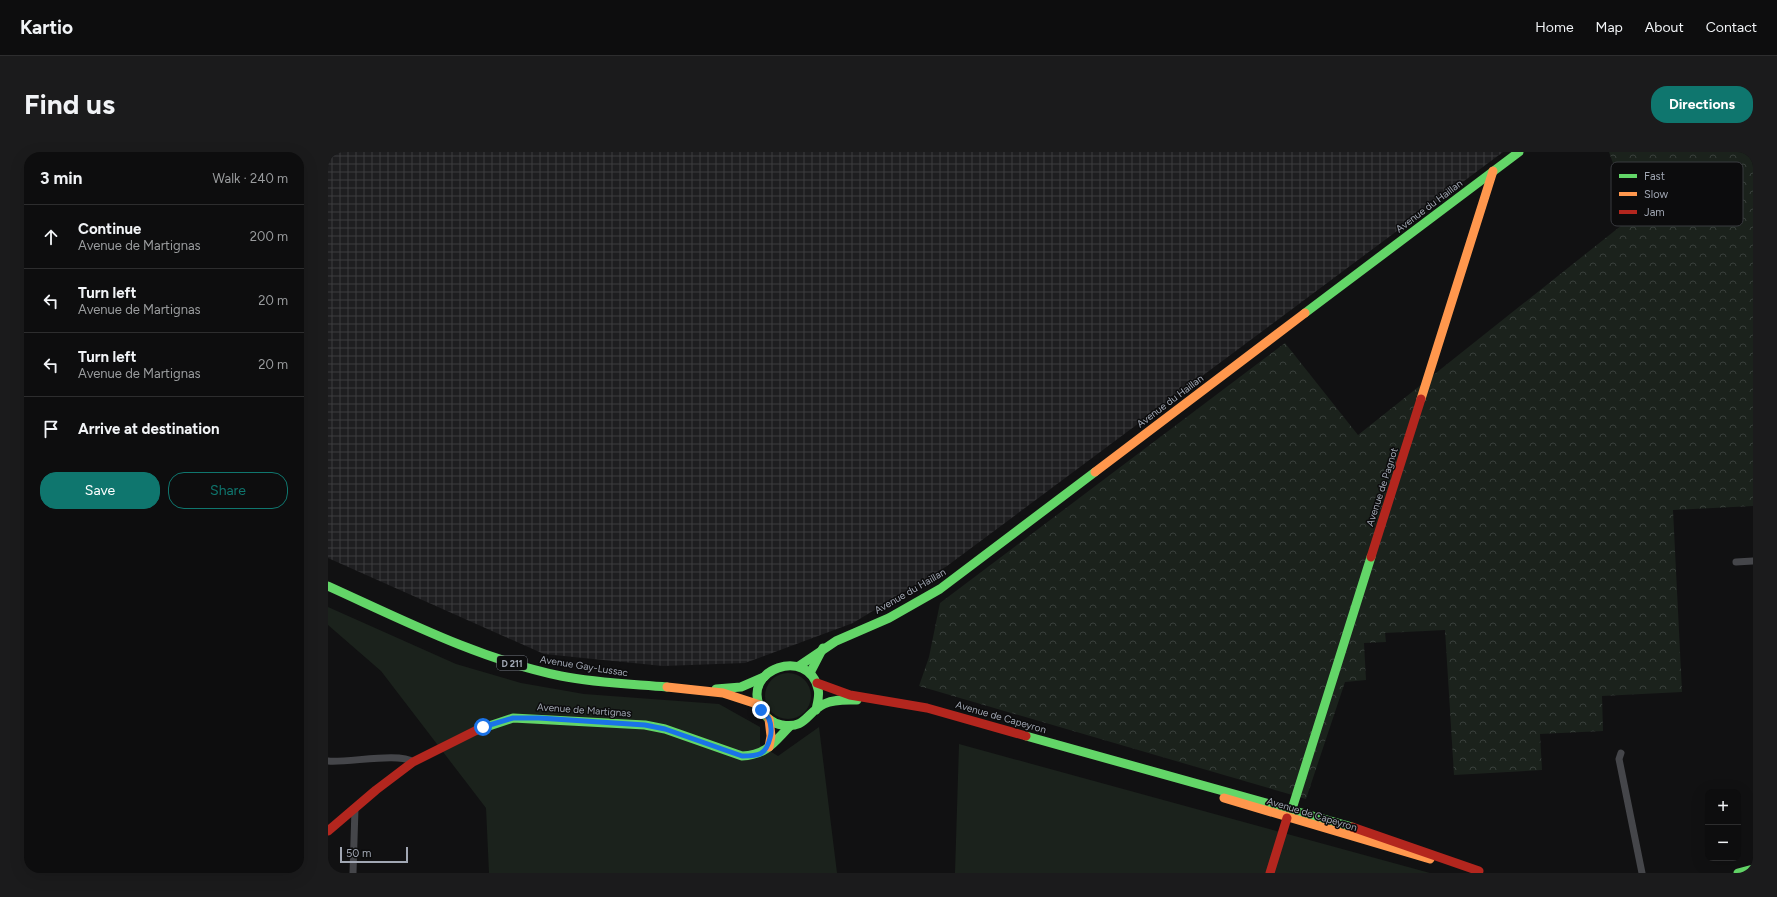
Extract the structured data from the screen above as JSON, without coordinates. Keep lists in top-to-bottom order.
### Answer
{
  "streets": {
    "street": [
      "Avenue du Haillan",
      "Avenue de Pagnot",
      "D 211",
      "Avenue Gay-Lussac",
      "Avenue de Martignas",
      "Avenue de Capeyron"
    ]
  },
  "crossings": [
    ["Avenue du Haillan", "Avenue de Pagnot"],
    ["Avenue du Haillan", "Avenue Gay-Lussac"],
    ["Avenue du Haillan", "Avenue de Martignas"],
    ["Avenue du Haillan", "Avenue de Capeyron"],
    ["Avenue de Pagnot", "Avenue de Capeyron"],
    ["Avenue Gay-Lussac", "Avenue de Martignas"],
    ["Avenue Gay-Lussac", "Avenue de Capeyron"],
    ["Avenue de Martignas", "Avenue de Capeyron"]
  ],
  "legend": ["Fast", "Slow", "Jam"],
  "scale_bar": "50 m",
  "page": {
    "header": "Kartio",
    "nav": [
      "Home",
      "Map",
      "About",
      "Contact"
    ],
    "buttons": [
      "Directions",
      ["Save", "Share"]
    ],
    "title": "Find us",
    "heading": ["3 min", "Walk · 240 m"],
    "list": [
      ["Continue", "Avenue de Martignas", "200 m"],
      ["Turn left", "Avenue de Martignas", "20 m"],
      ["Turn left", "Avenue de Martignas", "20 m"],
      "Arrive at destination"
    ],
    "map_buttons": ["+", "−"],
    "scale": "50 m"
  }
}
